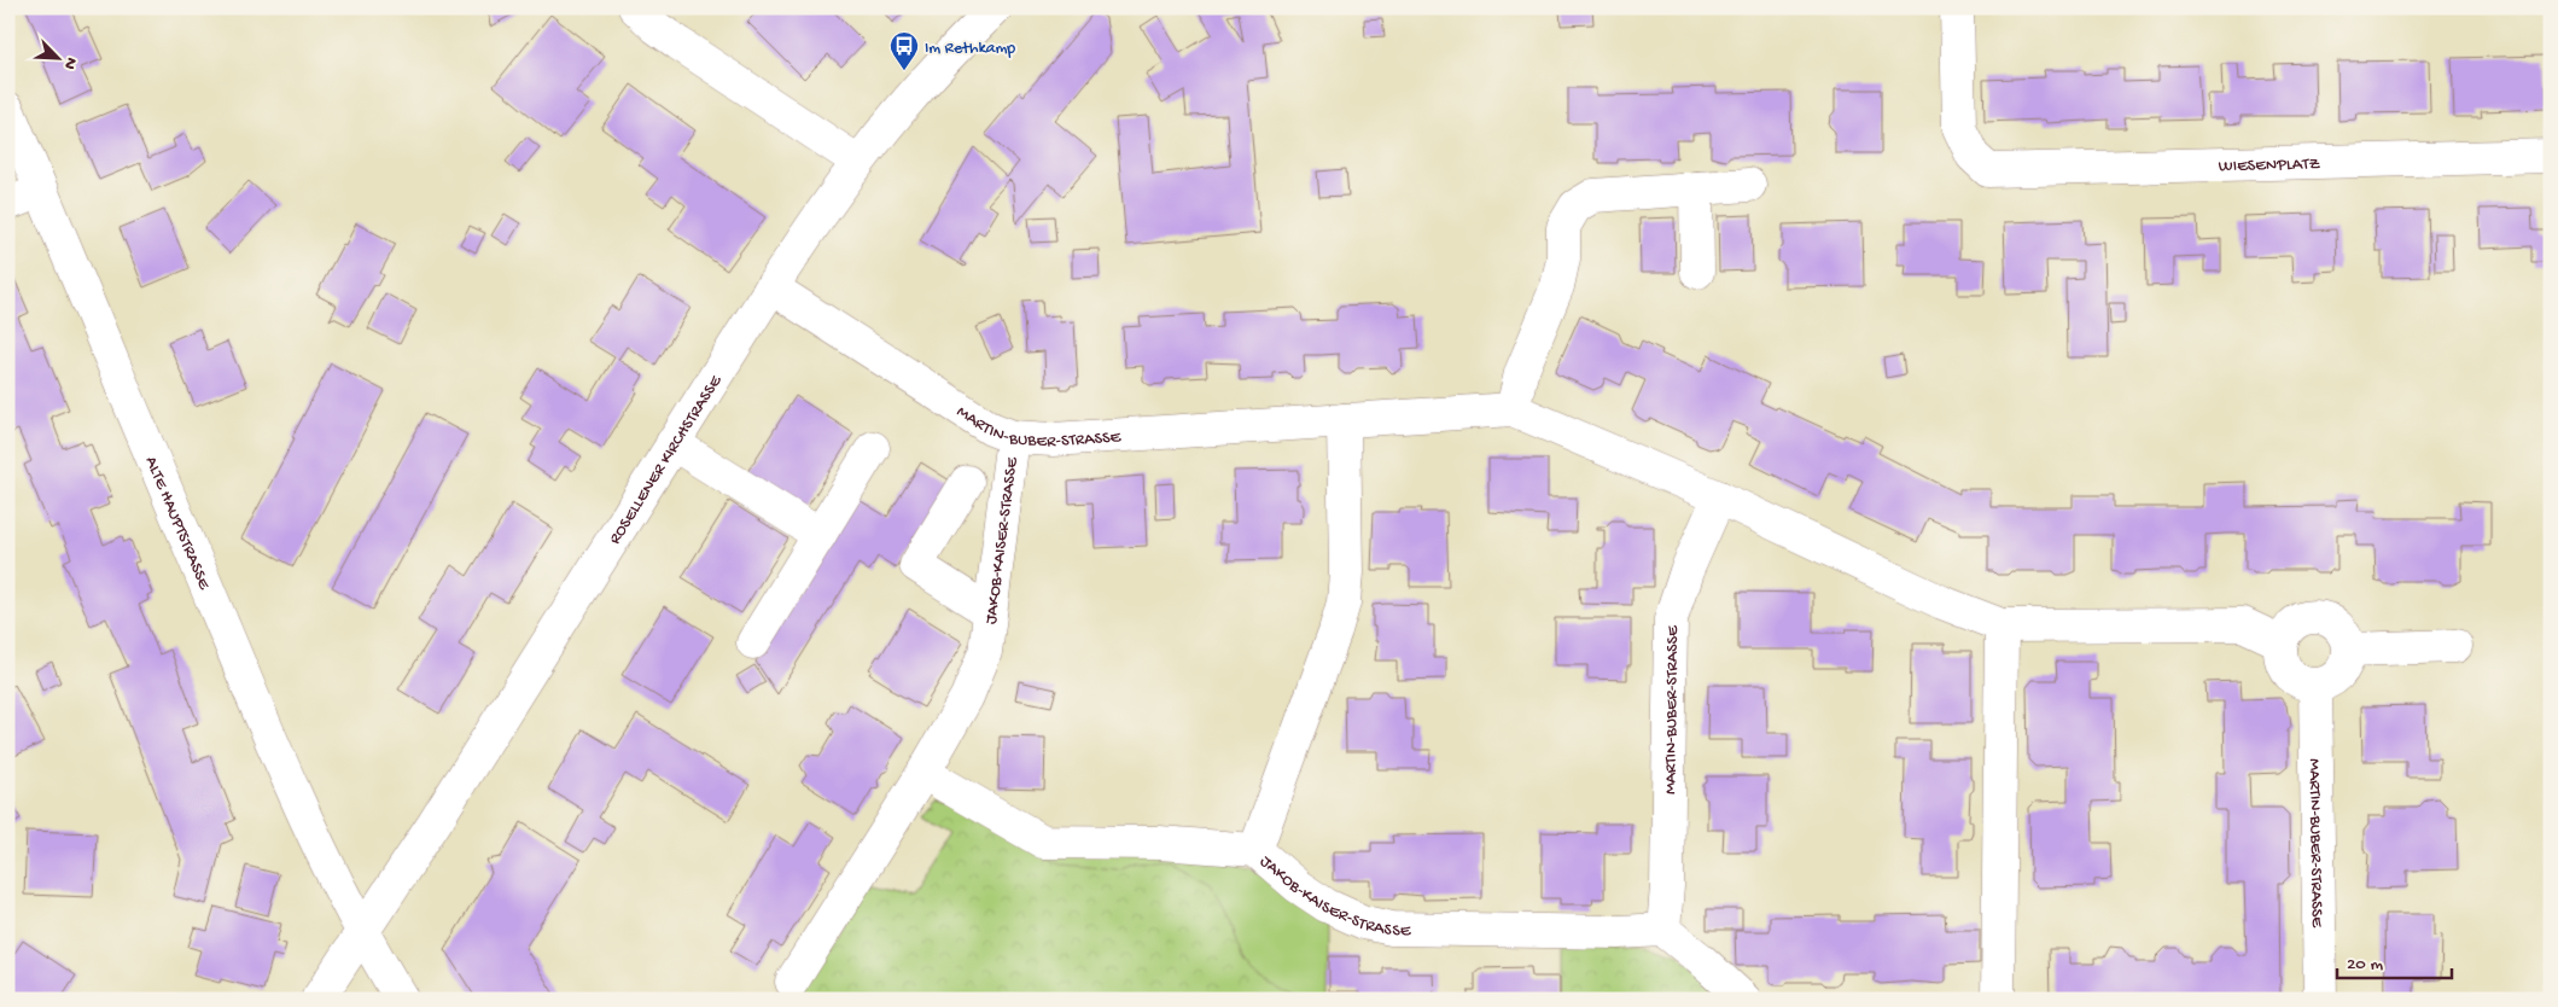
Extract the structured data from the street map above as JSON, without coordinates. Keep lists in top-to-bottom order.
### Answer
{
  "streets": {
    "street": [
      "WIESENPLATZ",
      "MARTIN-BUBER-STRASSE",
      "ROSELLENER KIRCHSTRASSE",
      "ALTE HAUPTSTRASSE",
      "JAKOB-KAISER-STRASSE"
    ]
  },
  "crossings": [
    ["MARTIN-BUBER-STRASSE", "ROSELLENER KIRCHSTRASSE"],
    ["MARTIN-BUBER-STRASSE", "JAKOB-KAISER-STRASSE"],
    ["ROSELLENER KIRCHSTRASSE", "ALTE HAUPTSTRASSE"]
  ],
  "places": {
    "bus stop": ["Im Rethkamp"]
  },
  "scale_bar": "20 m",
  "north": "bottom right"
}
